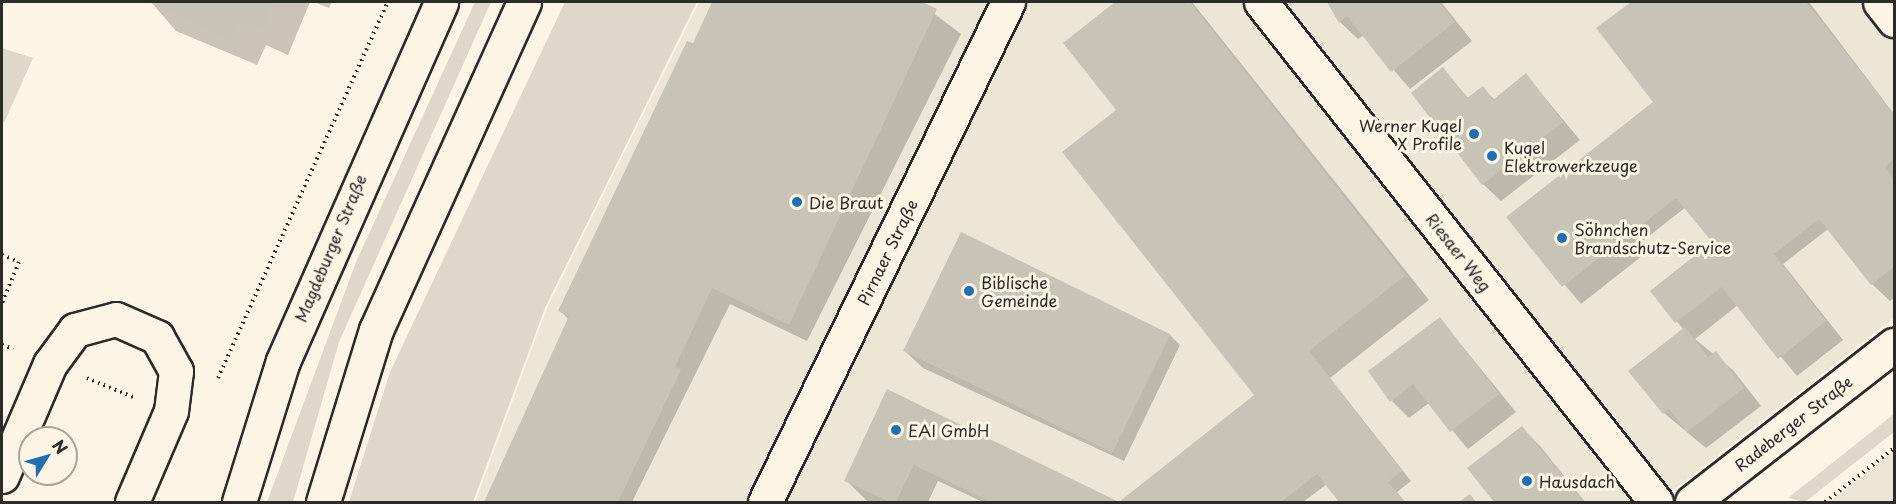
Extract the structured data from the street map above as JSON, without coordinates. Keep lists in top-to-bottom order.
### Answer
{
  "streets": {
    "street": [
      "Magdeburger Straße",
      "Pirnaer Straße",
      "Riesaer Weg",
      "Radeberger Straße"
    ]
  },
  "places": [
    "Werner Kugel X Profile",
    "Kugel Elektrowerkzeuge",
    "Die Braut",
    "Söhnchen Brandschutz-Service",
    "Biblische Gemeinde",
    "EAI GmbH",
    "Hausdach"
  ],
  "north": "top right"
}
